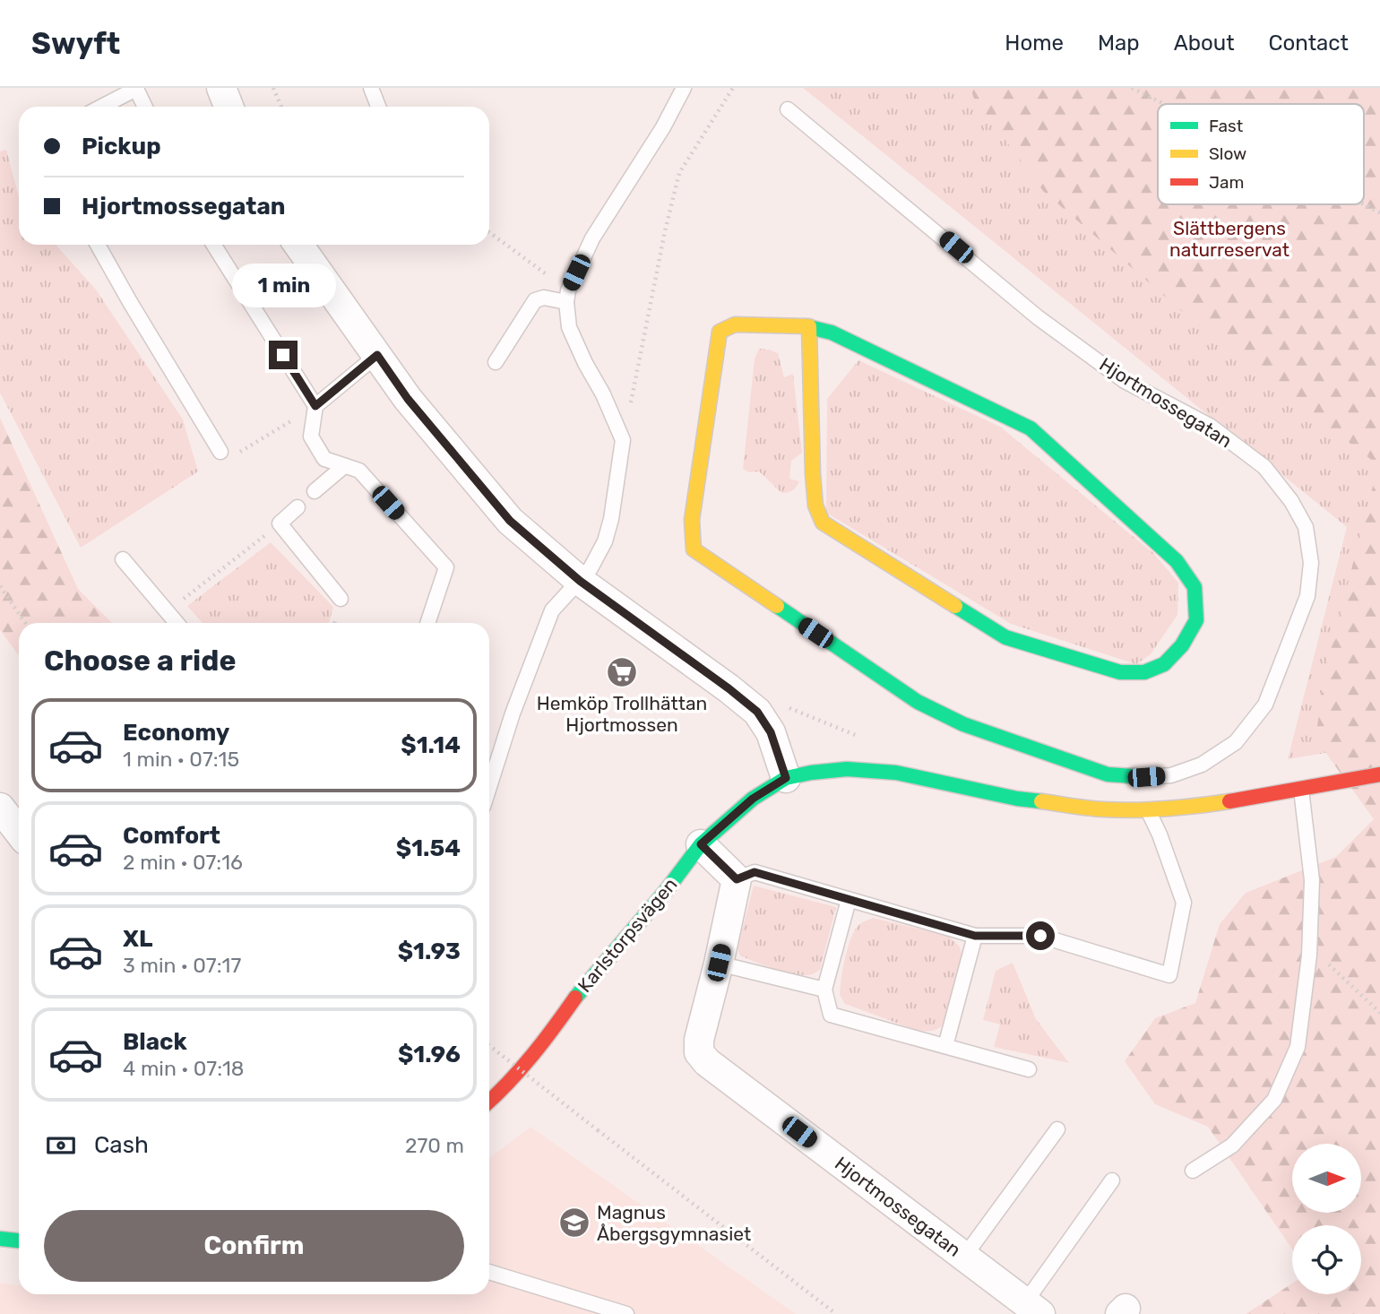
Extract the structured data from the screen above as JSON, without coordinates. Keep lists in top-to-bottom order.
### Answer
{
  "streets": {
    "street": ["Hjortmossegatan", "Karlstorpsvägen"]
  },
  "crossings": [
    ["Hjortmossegatan", "Karlstorpsvägen"]
  ],
  "parks": ["Slättbergens naturreservat"],
  "places": {
    "supermarket": ["Hemköp Trollhättan Hjortmossen"],
    "school or university": ["Magnus Åbergsgymnasiet"]
  },
  "legend": ["Fast", "Slow", "Jam"],
  "north": "right",
  "page": {
    "header": "Swyft",
    "nav": [
      "Home",
      "Map",
      "About",
      "Contact"
    ],
    "banner": ["Pickup", "Hjortmossegatan"],
    "bubble": "1 min",
    "heading": "Choose a ride",
    "list": [
      {
        "name": "Economy",
        "note": "1 min · 07:15",
        "value": "$1.14"
      },
      {
        "name": "Comfort",
        "note": "2 min · 07:16",
        "value": "$1.54"
      },
      {
        "name": "XL",
        "note": "3 min · 07:17",
        "value": "$1.93"
      },
      {
        "name": "Black",
        "note": "4 min · 07:18",
        "value": "$1.96"
      }
    ],
    "pay": ["Cash", "270 m"],
    "buttons": "Confirm"
  }
}
